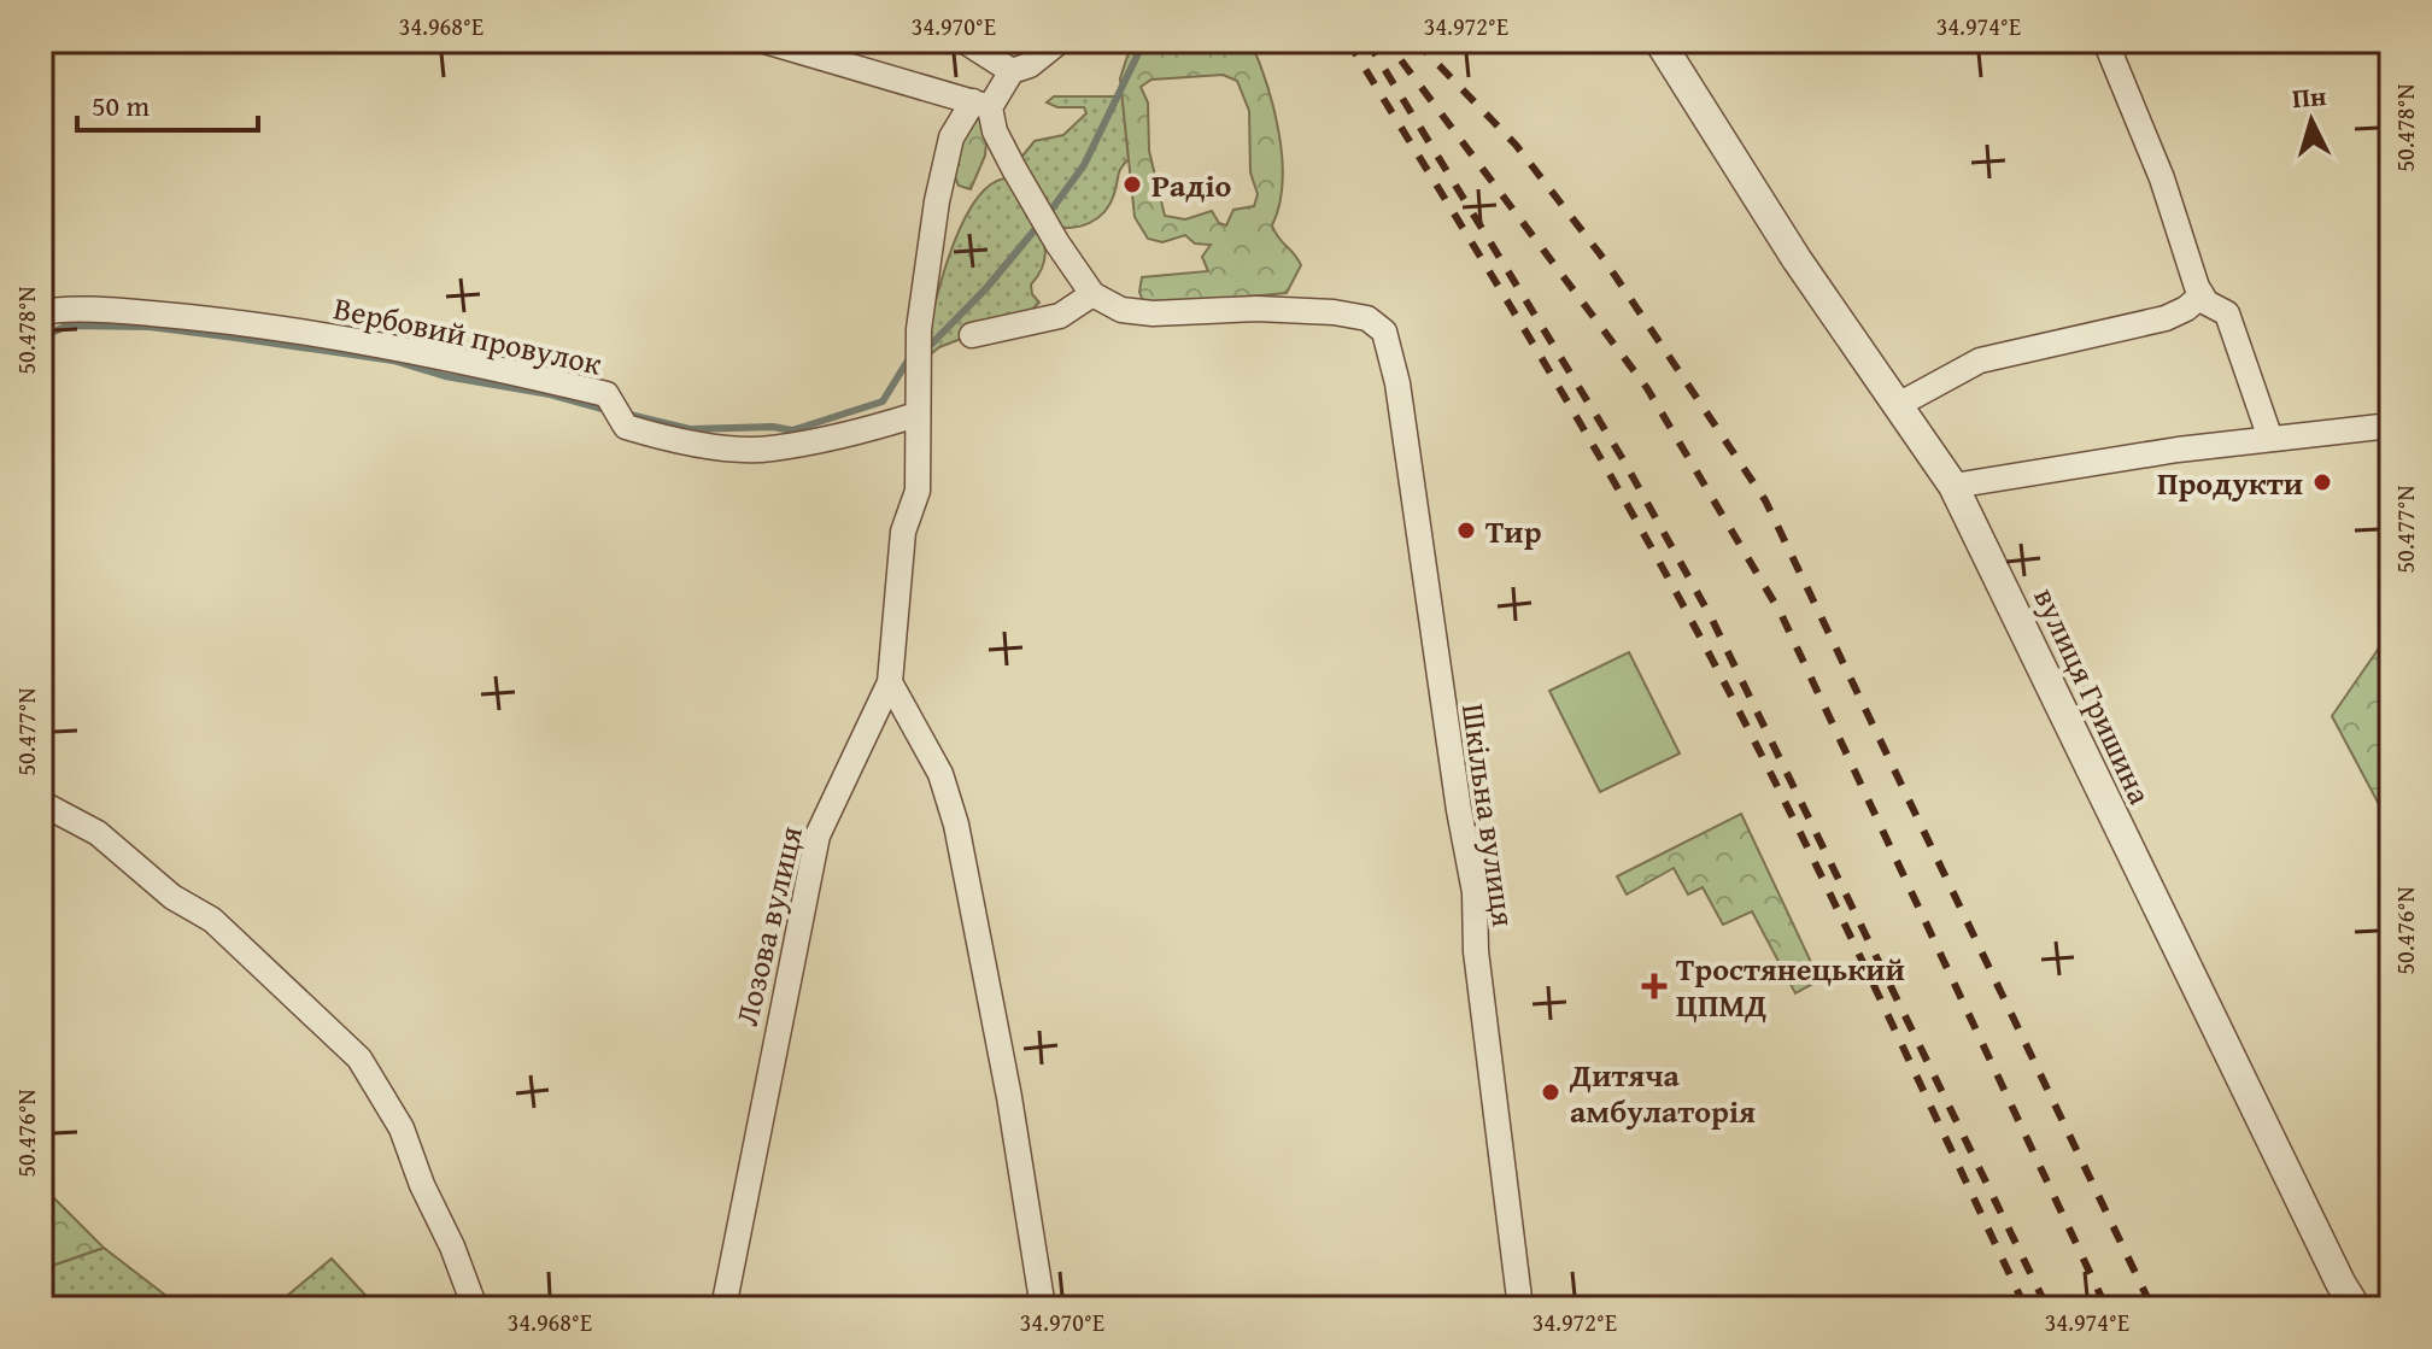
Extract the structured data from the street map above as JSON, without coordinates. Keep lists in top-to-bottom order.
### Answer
{
  "streets": {
    "street": [
      "Вербовий провулок",
      "вулиця Гришина",
      "Шкільна вулиця",
      "Лозова вулиця"
    ]
  },
  "crossings": [
    ["Вербовий провулок", "Лозова вулиця"]
  ],
  "places": {
    "other": [
      "Радіо",
      "Продукти",
      "Тир",
      "Дитяча амбулаторія"
    ],
    "health": ["Тростянецький ЦПМД"]
  },
  "scale_bar": "50 m",
  "north": "top",
  "coordinates": [
    "34.968°E",
    "34.970°E",
    "34.972°E",
    "34.974°E",
    "50.478°N",
    "50.477°N",
    "50.476°N"
  ]
}
